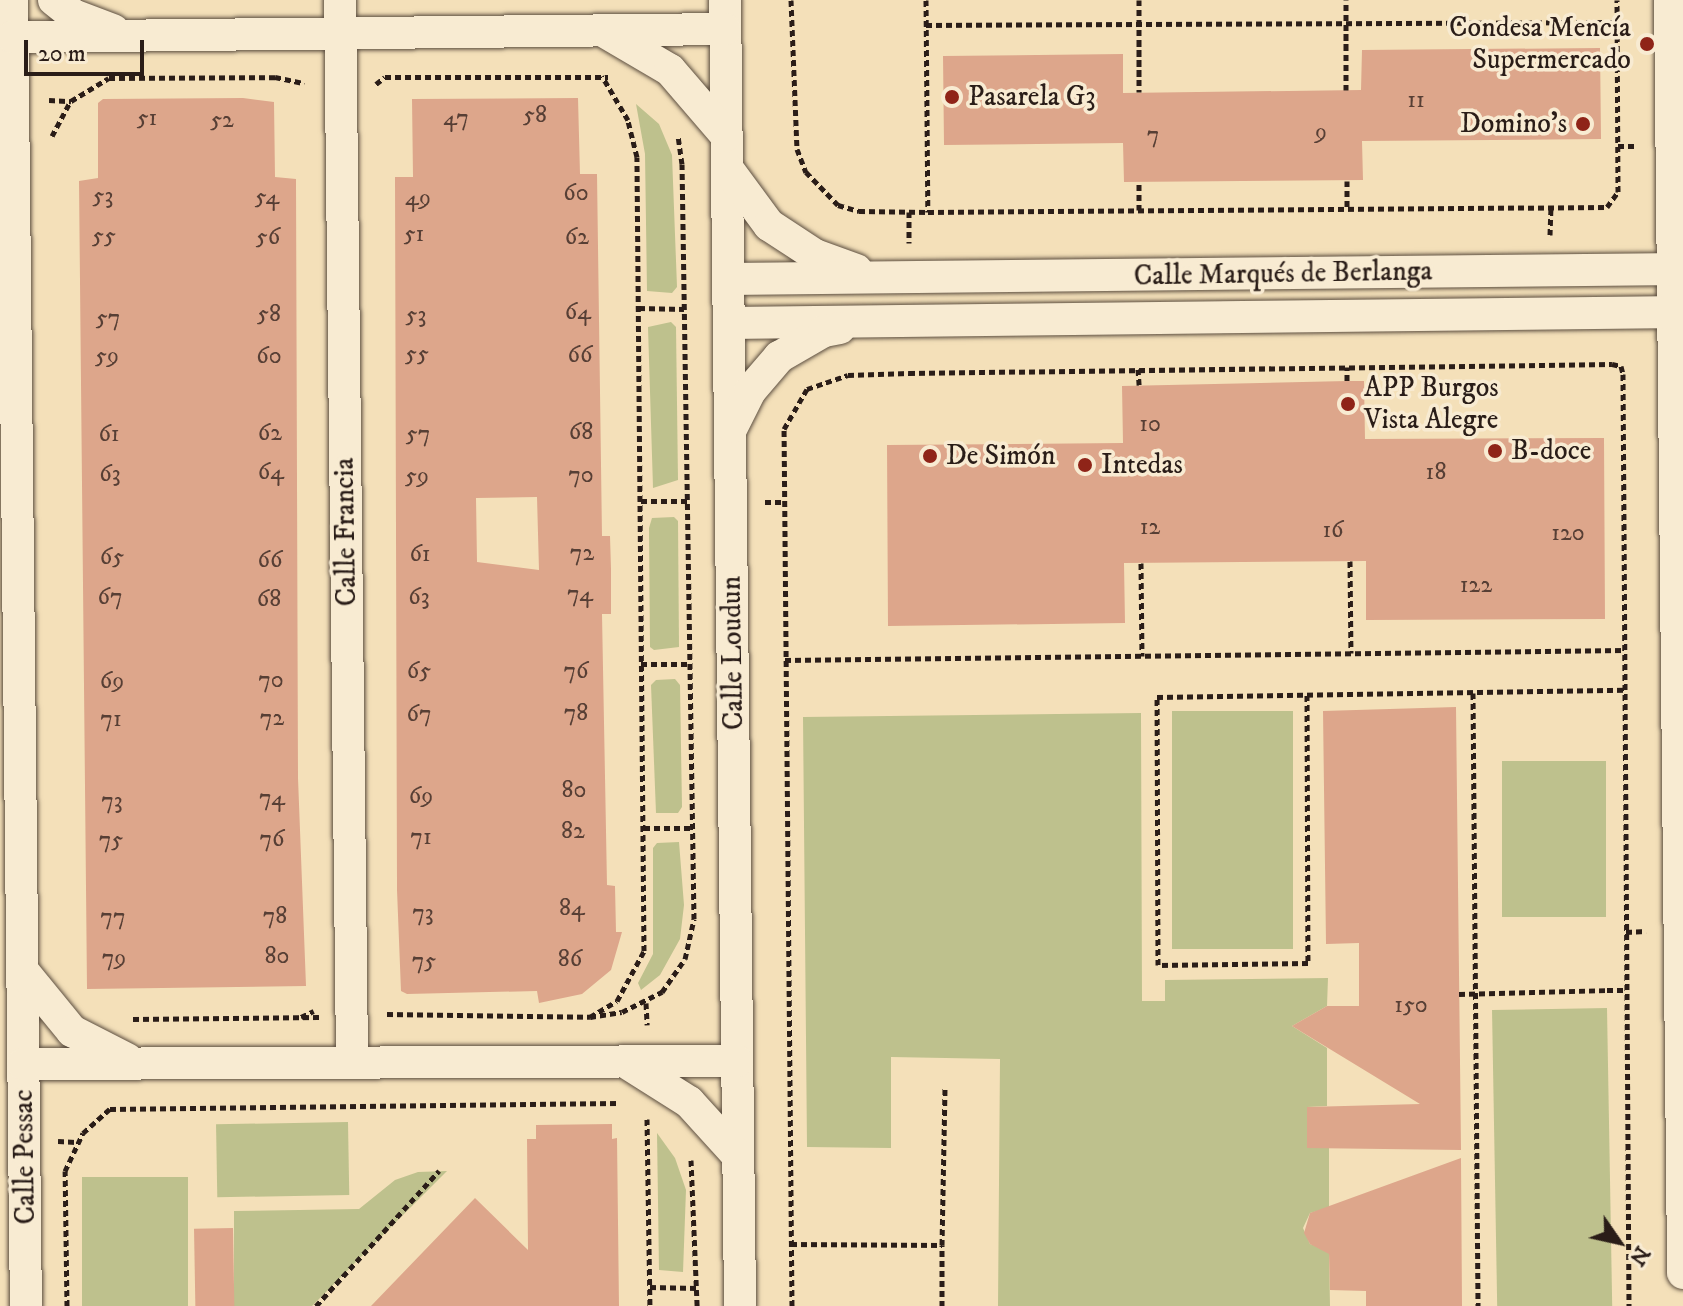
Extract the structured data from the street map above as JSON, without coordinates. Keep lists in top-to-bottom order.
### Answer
{
  "streets": {
    "street": [
      "Calle Marqués de Berlanga",
      "Calle Francia",
      "Calle Loudun",
      "Calle Pessac"
    ]
  },
  "crossings": [
    ["Calle Marqués de Berlanga", "Calle Loudun"]
  ],
  "places": [
    "Condesa Mencía Supermercado",
    "Pasarela G3",
    "Domino's",
    "APP Burgos Vista Alegre",
    "B-doce",
    "De Simón",
    "Intedas"
  ],
  "house_numbers": [
    "11",
    "58",
    "51",
    "47",
    "52",
    "9",
    "7",
    "60",
    "53",
    "54",
    "49",
    "51",
    "55",
    "56",
    "62",
    "64",
    "58",
    "53",
    "57",
    "55",
    "66",
    "59",
    "60",
    "10",
    "68",
    "62",
    "61",
    "57",
    "64",
    "18",
    "63",
    "70",
    "59",
    "12",
    "16",
    "120",
    "72",
    "61",
    "65",
    "66",
    "122",
    "74",
    "67",
    "63",
    "68",
    "65",
    "76",
    "70",
    "69",
    "78",
    "67",
    "72",
    "71",
    "80",
    "69",
    "74",
    "73",
    "82",
    "71",
    "76",
    "75",
    "84",
    "73",
    "78",
    "77",
    "80",
    "79",
    "86",
    "75",
    "150"
  ],
  "scale_bar": "20 m",
  "north": "bottom right"
}
